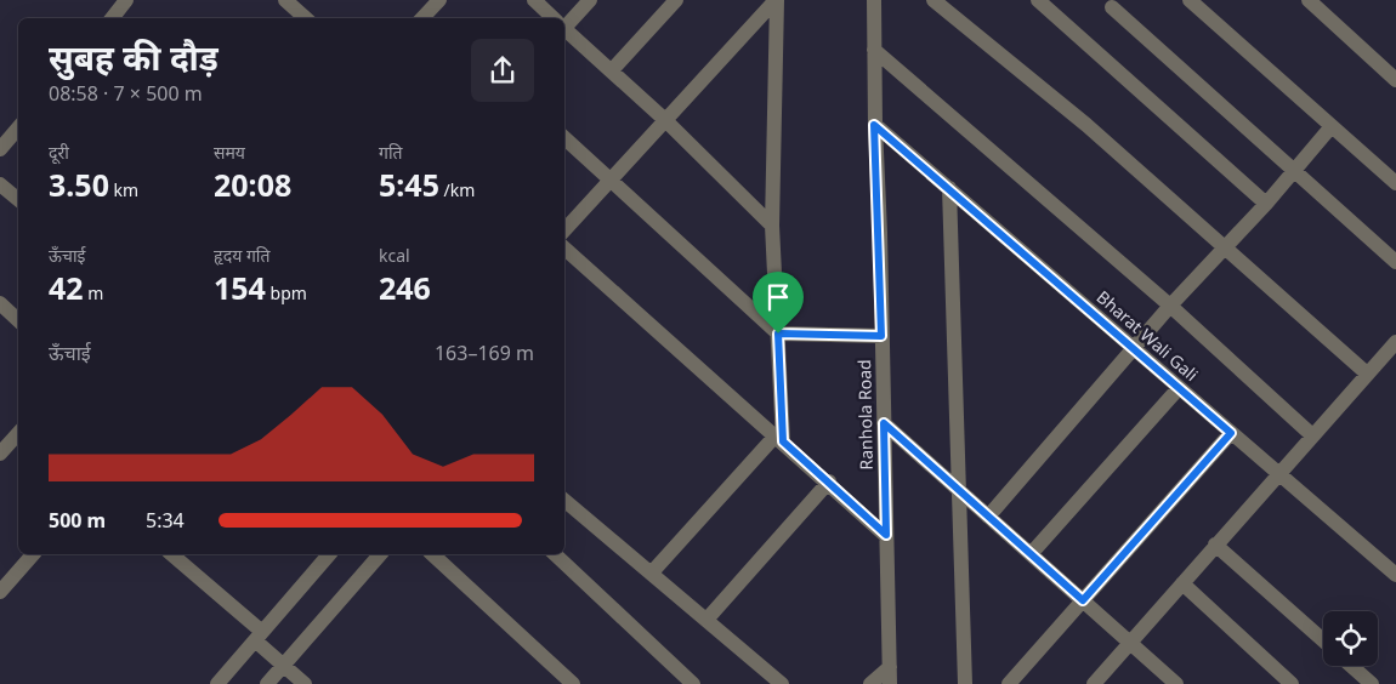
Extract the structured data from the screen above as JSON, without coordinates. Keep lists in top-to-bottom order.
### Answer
{
  "streets": {
    "street": ["Bharat Wali Gali", "Ranhola Road"]
  },
  "crossings": [
    ["Bharat Wali Gali", "Ranhola Road"]
  ],
  "page": {
    "heading": ["सुबह की दौड़", "08:58 · 7 × 500 m"],
    "stats": [
      ["दूरी", "3.50 km"],
      ["समय", "20:08"],
      ["गति", "5:45 /km"],
      ["ऊँचाई", "42 m"],
      ["हृदय गति", "154 bpm"],
      ["kcal", "246"]
    ],
    "chart": ["ऊँचाई", "163–169 m"],
    "list": [
      {
        "name": "500 m",
        "note": "5:34"
      }
    ]
  }
}
